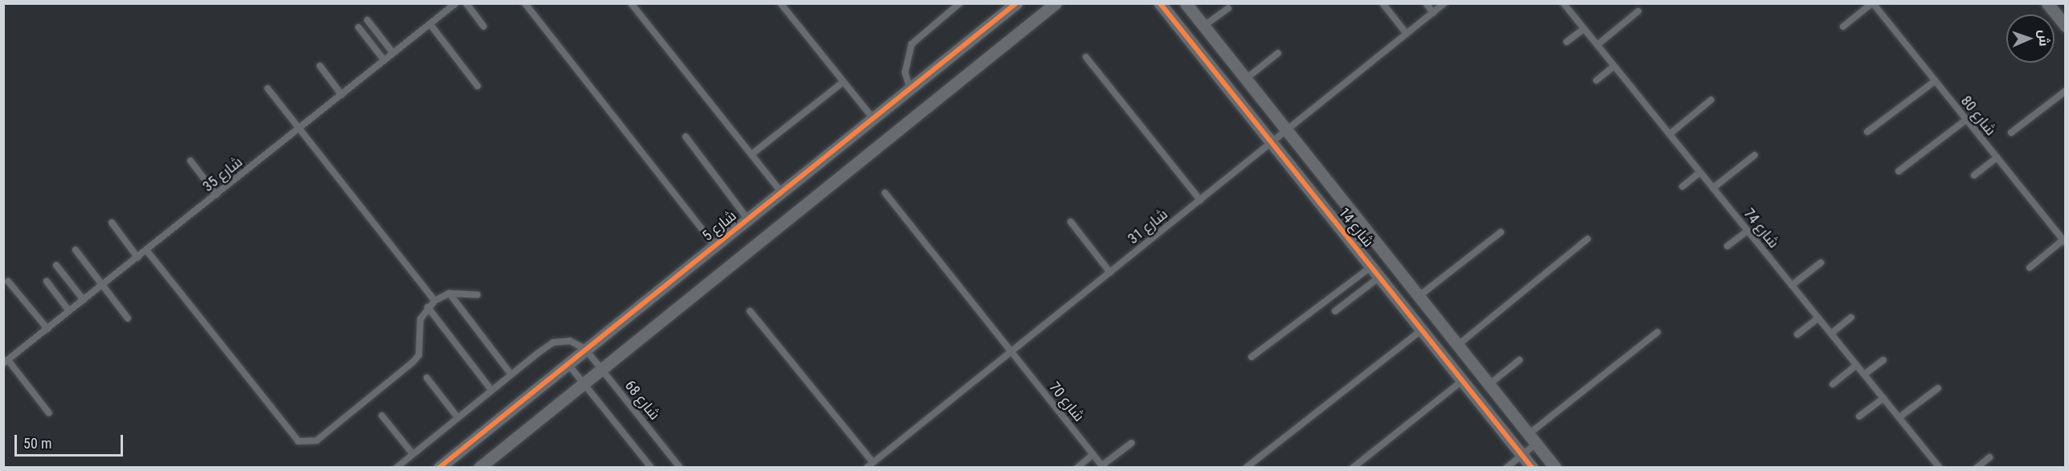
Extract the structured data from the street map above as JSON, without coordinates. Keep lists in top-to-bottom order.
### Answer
{
  "streets": {
    "street": ["شارع 5", "شارع 14"],
    "lane": [
      "شارع 80",
      "شارع 35",
      "شارع 31",
      "شارع 74",
      "شارع 68",
      "شارع 70"
    ]
  },
  "crossings": [
    ["شارع 5", "شارع 68"],
    ["شارع 31", "شارع 14"],
    ["شارع 31", "شارع 70"]
  ],
  "scale_bar": "50 m",
  "north": "right"
}
